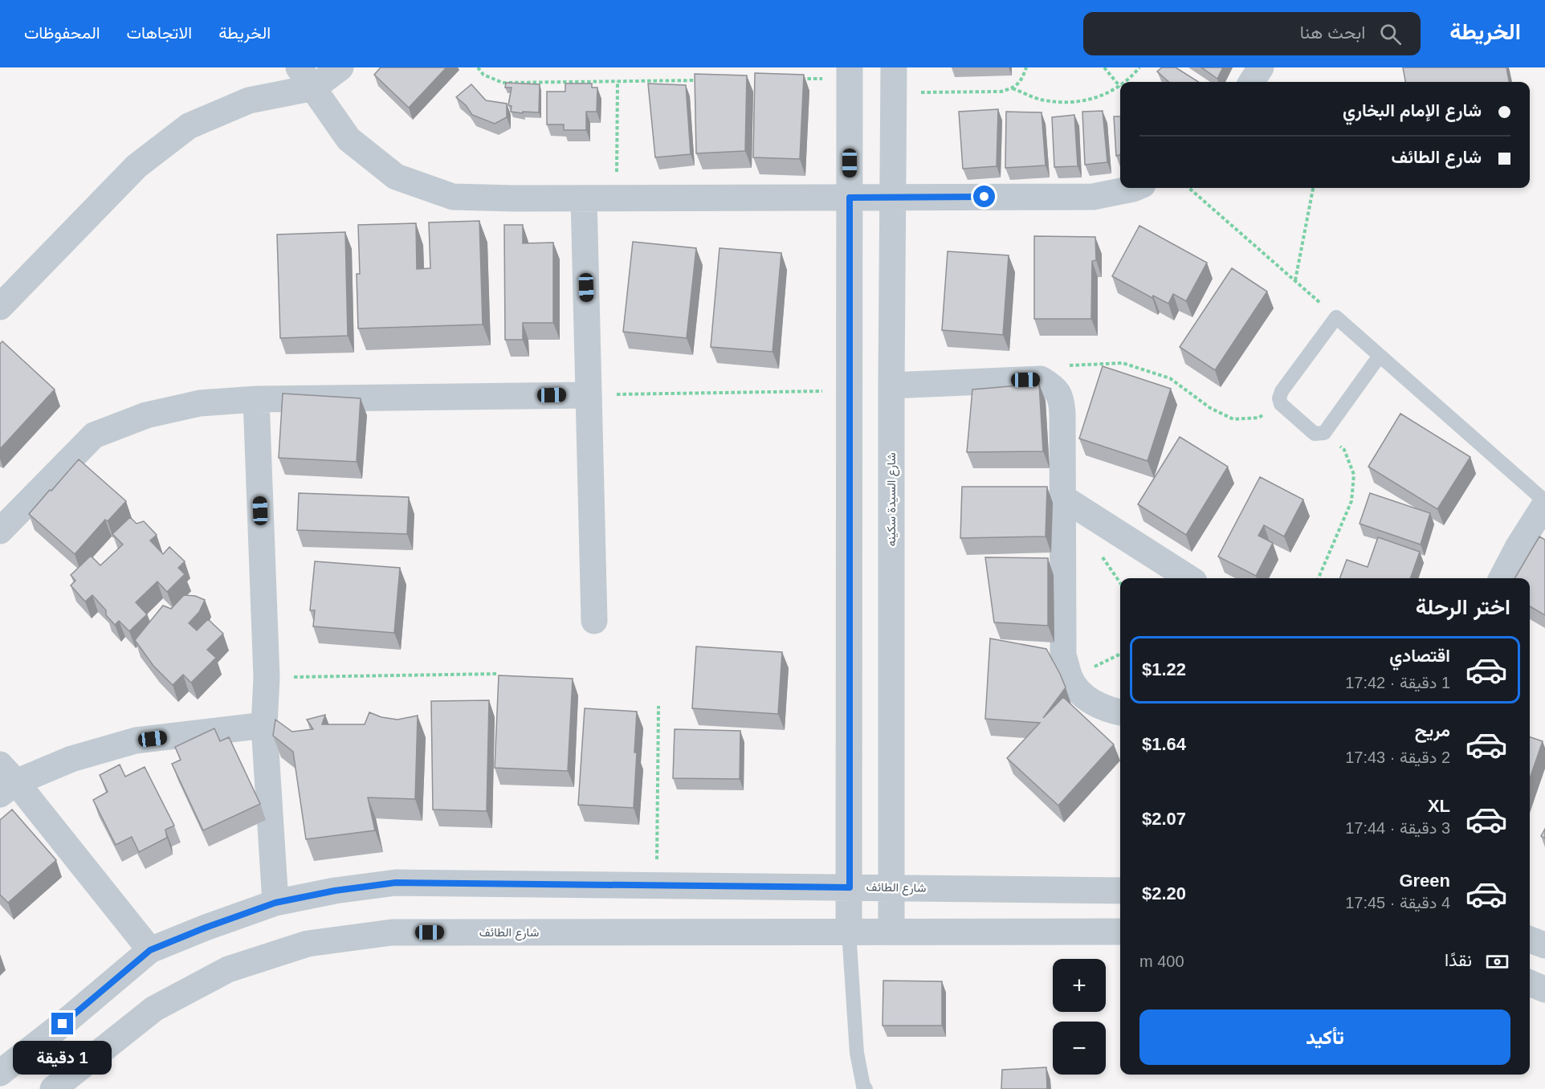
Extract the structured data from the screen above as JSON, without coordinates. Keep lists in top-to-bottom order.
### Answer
{
  "streets": {
    "street": ["شارع السيدة سكينه", "شارع الطائف"]
  },
  "crossings": [
    ["شارع السيدة سكينه", "شارع الطائف"]
  ],
  "page": {
    "header": "الخريطة",
    "search": "ابحث هنا",
    "nav": ["الخريطة", "الاتجاهات", "المحفوظات"],
    "banner": ["شارع الإمام البخاري", "شارع الطائف"],
    "heading": "اختر الرحلة",
    "list": [
      {
        "name": "اقتصادي",
        "note": "1 دقيقة · 17:42",
        "value": "$1.22"
      },
      {
        "name": "مريح",
        "note": "2 دقيقة · 17:43",
        "value": "$1.64"
      },
      {
        "name": "XL",
        "note": "3 دقيقة · 17:44",
        "value": "$2.07"
      },
      {
        "name": "Green",
        "note": "4 دقيقة · 17:45",
        "value": "$2.20"
      }
    ],
    "pay": ["نقدًا", "400 m"],
    "map_buttons": ["+", "−"],
    "buttons": "تأكيد",
    "bubble": "1 دقيقة"
  }
}
